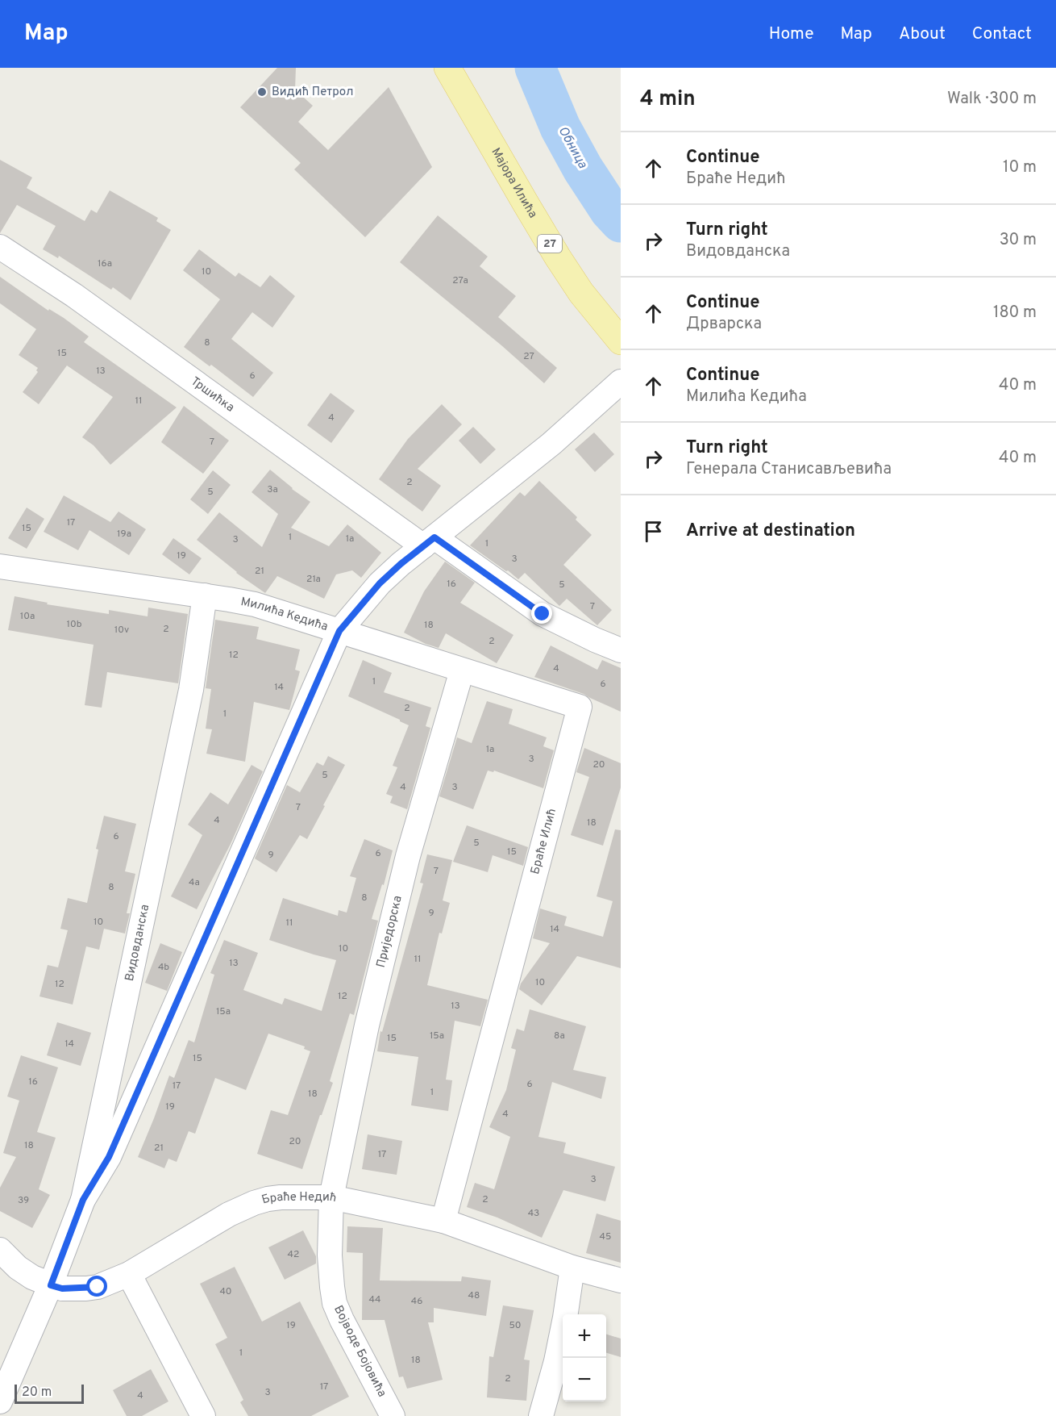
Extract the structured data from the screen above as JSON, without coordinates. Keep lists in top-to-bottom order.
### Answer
{
  "streets": {
    "main road": ["Мајора Илића", "27"],
    "street": [
      "Тршићка",
      "Милића Кедића",
      "Браће Илић",
      "Приједорска",
      "Видовданска",
      "Браће Недић",
      "Војводе Бојовића"
    ]
  },
  "crossings": [
    ["Тршићка", "Милића Кедића"],
    ["Милића Кедића", "Браће Илић"],
    ["Милића Кедића", "Видовданска"],
    ["Браће Илић", "Приједорска"],
    ["Браће Илић", "Браће Недић"],
    ["Приједорска", "Браће Недић"],
    ["Приједорска", "Војводе Бојовића"],
    ["Видовданска", "Браће Недић"],
    ["Браће Недић", "Војводе Бојовића"]
  ],
  "water": ["Обница"],
  "places": ["Видић Петрол"],
  "house_numbers": [
    "16a",
    "10",
    "27a",
    "8",
    "15",
    "27",
    "13",
    "6",
    "11",
    "4",
    "7",
    "2",
    "3a",
    "5",
    "17",
    "15",
    "19a",
    "1",
    "1a",
    "3",
    "1",
    "19",
    "3",
    "21",
    "21a",
    "16",
    "5",
    "7",
    "10a",
    "10b",
    "18",
    "2",
    "10v",
    "2",
    "12",
    "4",
    "1",
    "6",
    "14",
    "2",
    "1",
    "1a",
    "3",
    "20",
    "5",
    "4",
    "3",
    "7",
    "4",
    "18",
    "6",
    "5",
    "15",
    "6",
    "9",
    "7",
    "4a",
    "8",
    "8",
    "9",
    "10",
    "11",
    "14",
    "10",
    "11",
    "13",
    "4b",
    "10",
    "12",
    "12",
    "13",
    "15a",
    "15a",
    "8a",
    "15",
    "14",
    "15",
    "16",
    "6",
    "17",
    "1",
    "18",
    "19",
    "4",
    "20",
    "18",
    "21",
    "17",
    "3",
    "2",
    "39",
    "43",
    "45",
    "42",
    "40",
    "48",
    "44",
    "46",
    "19",
    "50",
    "1",
    "18",
    "2",
    "17",
    "3",
    "4"
  ],
  "scale_bar": "20 m",
  "page": {
    "header": "Map",
    "nav": [
      "Home",
      "Map",
      "About",
      "Contact"
    ],
    "heading": ["4 min", "Walk · 300 m"],
    "list": [
      ["Continue", "Браће Недић", "10 m"],
      ["Turn right", "Видовданска", "30 m"],
      ["Continue", "Дрварска", "180 m"],
      ["Continue", "Милића Кедића", "40 m"],
      ["Turn right", "Генерала Станисављевића", "40 m"],
      "Arrive at destination"
    ],
    "map_buttons": ["+", "−"],
    "scale": "20 m"
  }
}
